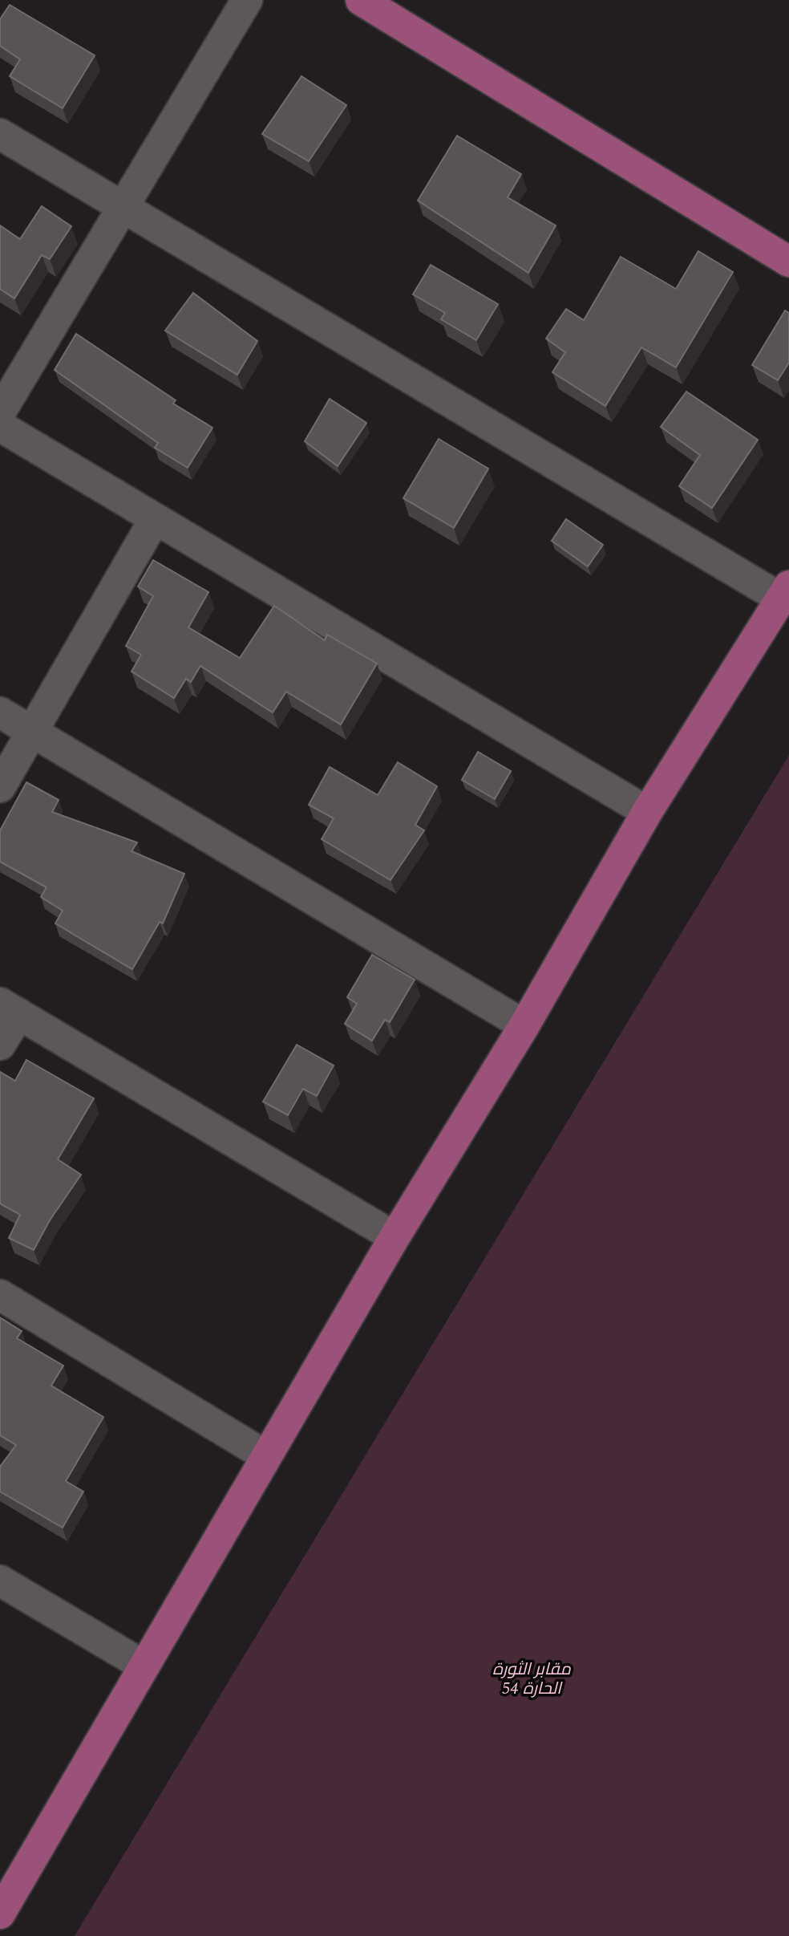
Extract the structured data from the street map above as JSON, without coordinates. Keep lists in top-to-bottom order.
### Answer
{
  "parks": ["مقابر الثورة الحارة 54"]
}
